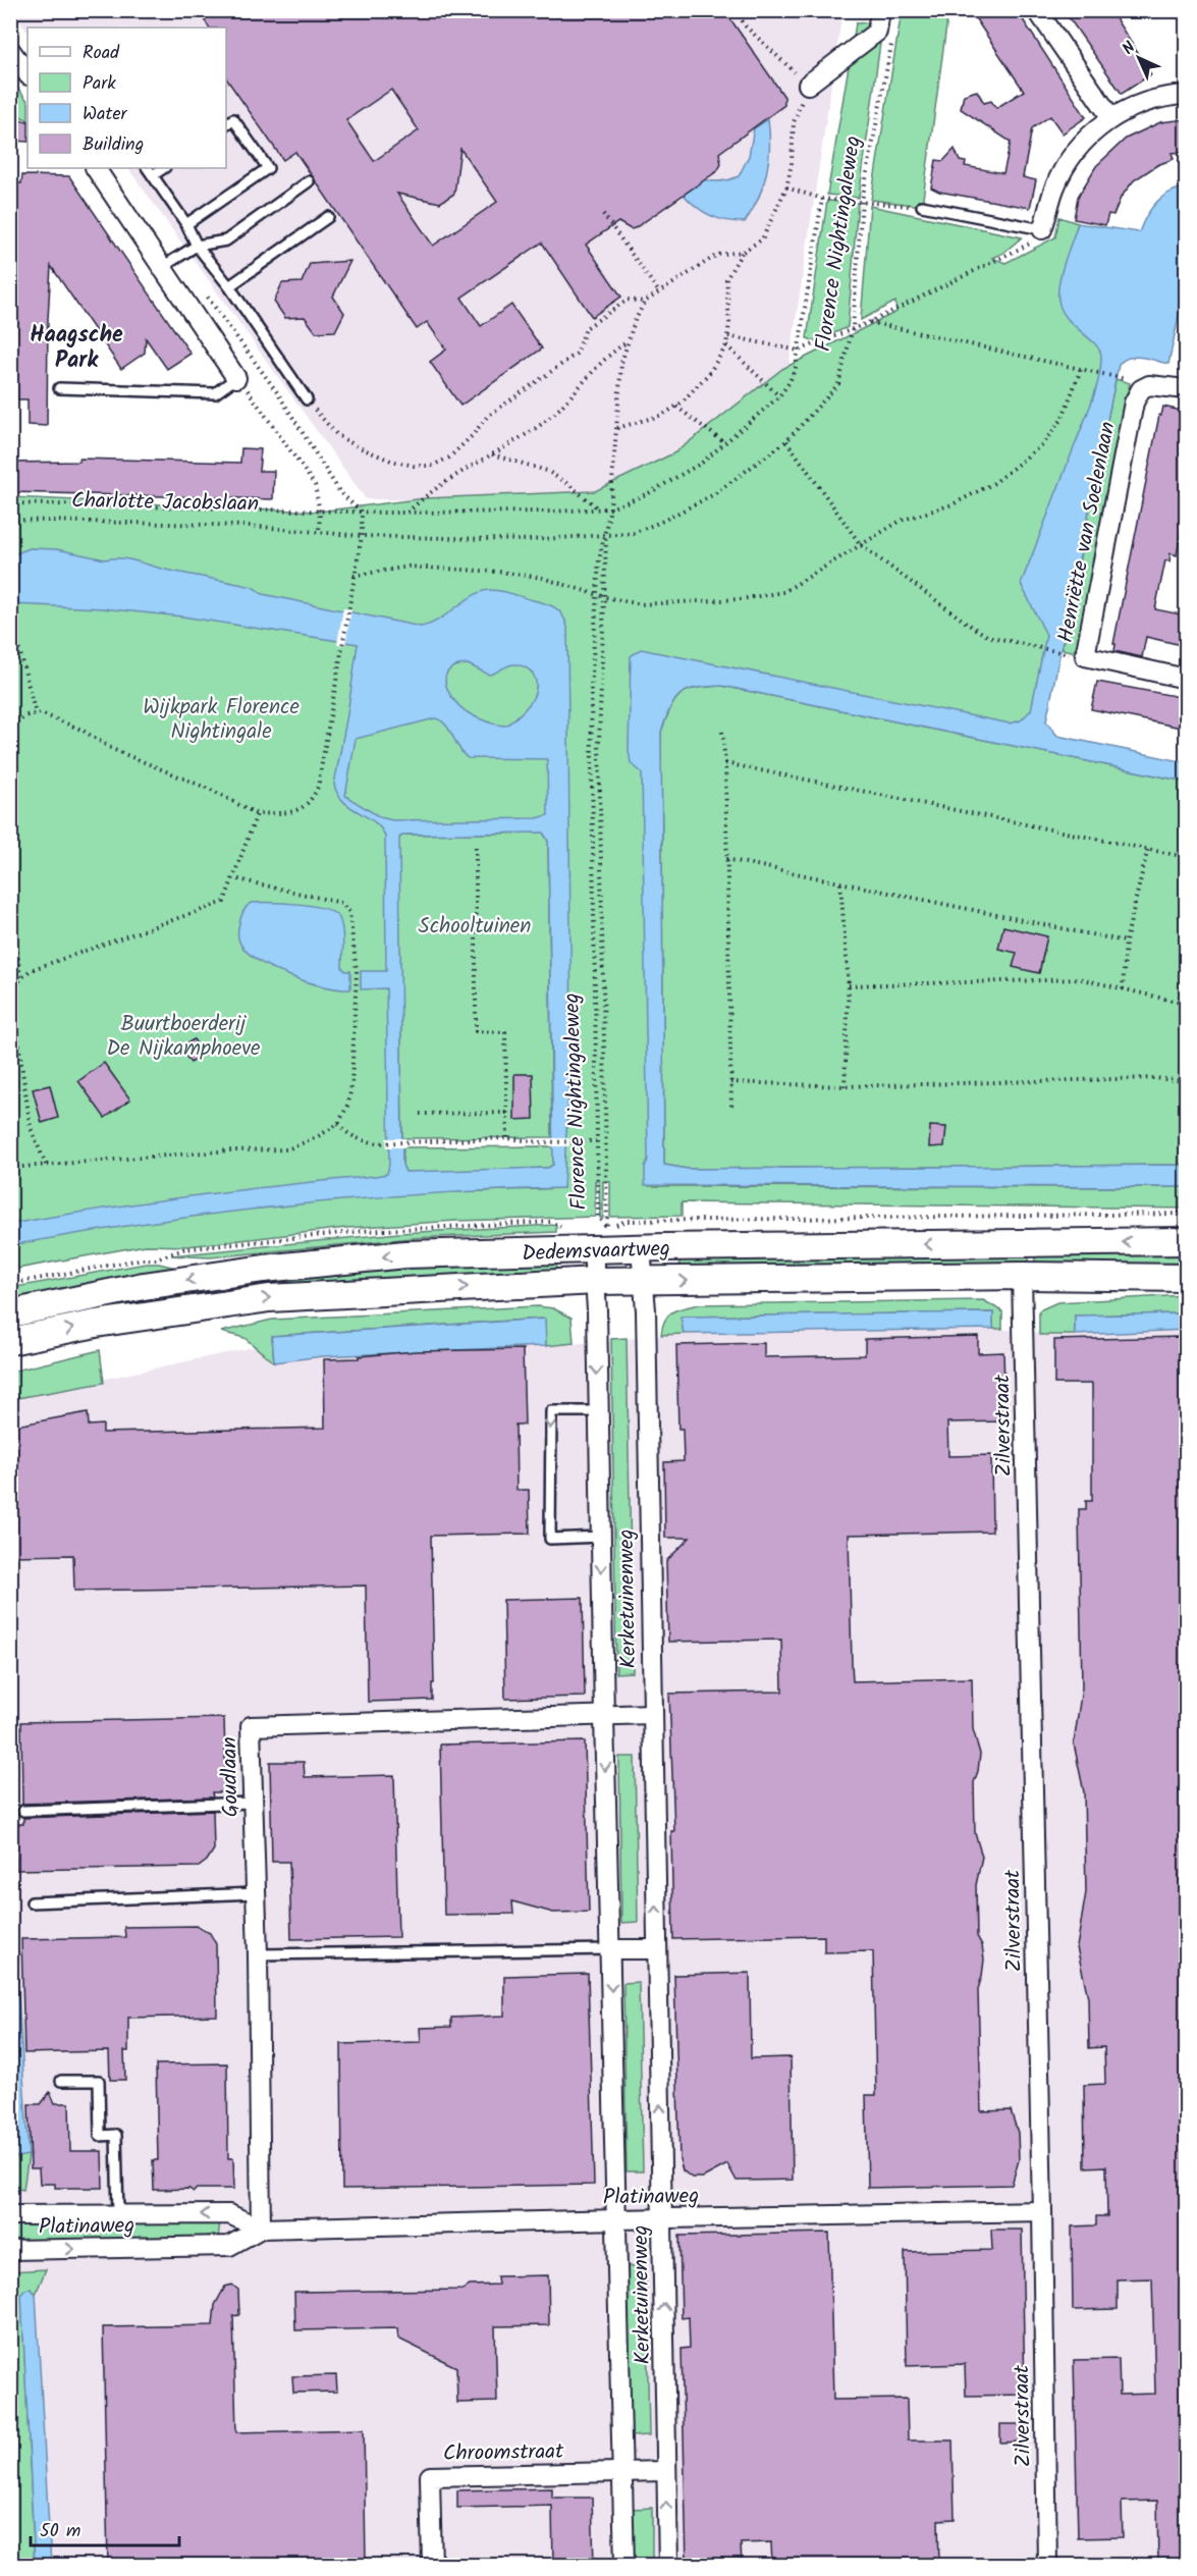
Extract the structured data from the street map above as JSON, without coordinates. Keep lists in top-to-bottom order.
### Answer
{
  "streets": {
    "main road": ["Dedemsvaartweg"],
    "street": [
      "Henriëtte van Soelenlaan",
      "Zilverstraat",
      "Kerketuinenweg",
      "Goudlaan",
      "Platinaweg",
      "Chroomstraat"
    ],
    "path": ["Florence Nightingaleweg", "Charlotte Jacobslaan"]
  },
  "crossings": [
    ["Florence Nightingaleweg", "Charlotte Jacobslaan"],
    ["Florence Nightingaleweg", "Dedemsvaartweg"],
    ["Florence Nightingaleweg", "Kerketuinenweg"],
    ["Dedemsvaartweg", "Zilverstraat"],
    ["Dedemsvaartweg", "Kerketuinenweg"],
    ["Zilverstraat", "Platinaweg"],
    ["Kerketuinenweg", "Goudlaan"],
    ["Kerketuinenweg", "Platinaweg"],
    ["Kerketuinenweg", "Chroomstraat"],
    ["Goudlaan", "Platinaweg"]
  ],
  "districts": ["Haagsche Park"],
  "parks": ["Wijkpark Florence Nightingale", "Schooltuinen", "Buurtboerderij De Nijkamphoeve"],
  "legend": [
    "Road",
    "Park",
    "Water",
    "Building"
  ],
  "scale_bar": "50 m",
  "north": "top left"
}
